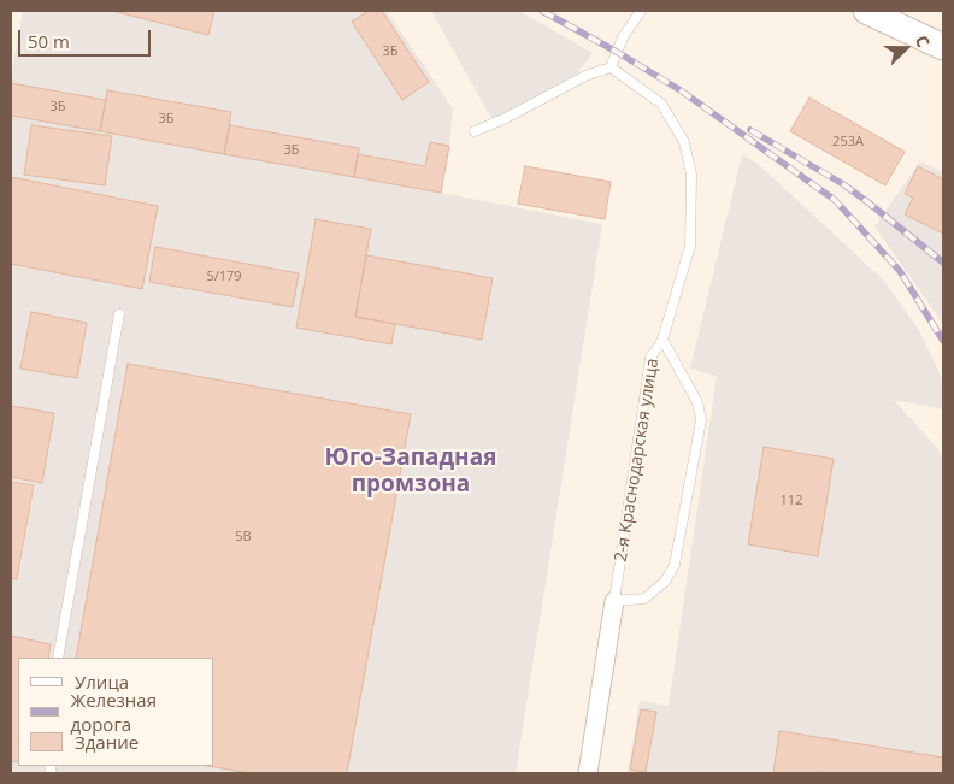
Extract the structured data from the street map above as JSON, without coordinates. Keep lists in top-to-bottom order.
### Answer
{
  "streets": {
    "street": ["2-я Краснодарская улица"]
  },
  "districts": ["Юго-Западная промзона"],
  "house_numbers": [
    "3Б",
    "3Б",
    "3Б",
    "253А",
    "3Б",
    "5/179",
    "112",
    "5В"
  ],
  "legend": ["Улица", "Железная дорога", "Здание"],
  "scale_bar": "50 m",
  "north": "right"
}
